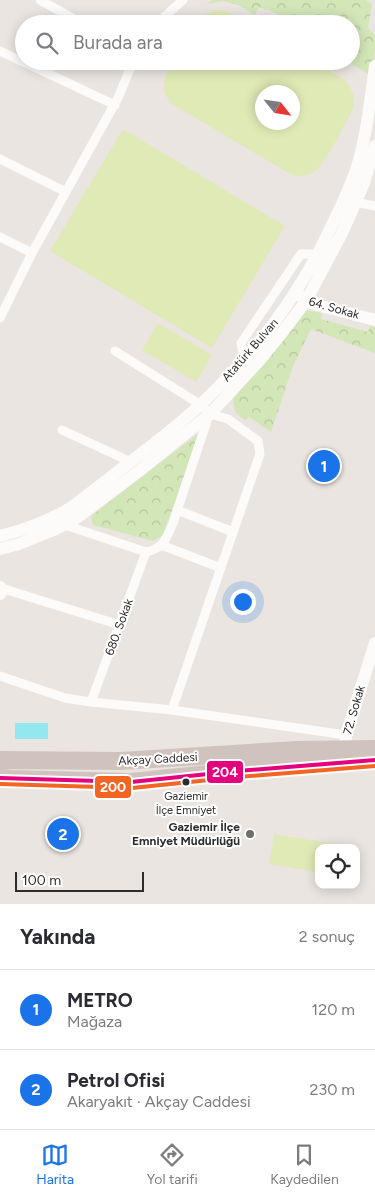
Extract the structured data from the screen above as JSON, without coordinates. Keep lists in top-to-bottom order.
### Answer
{
  "streets": {
    "highway": ["Akçay Caddesi"],
    "street": [
      "64. Sokak",
      "Atatürk Bulvarı",
      "680. Sokak",
      "72. Sokak"
    ]
  },
  "crossings": [
    ["64. Sokak", "Atatürk Bulvarı"],
    ["72. Sokak", "Akçay Caddesi"]
  ],
  "places": ["Gaziemir İlçe Emniyet", "Gaziemir İlçe Emniyet Müdürlüğü"],
  "lines": ["transit line 204", "transit line 200"],
  "scale_bar": "100 m",
  "north": "bottom right",
  "page": {
    "search": "Burada ara",
    "pins": ["1", "2"],
    "scale": "100 m",
    "heading": ["Yakında", "2 sonuç"],
    "list": [
      {
        "mark": "1",
        "name": "METRO",
        "note": "Mağaza",
        "value": "120 m"
      },
      {
        "mark": "2",
        "name": "Petrol Ofisi",
        "note": "Akaryakıt · Akçay Caddesi",
        "value": "230 m"
      }
    ],
    "nav": ["Harita", "Yol tarifi", "Kaydedilen"]
  }
}
